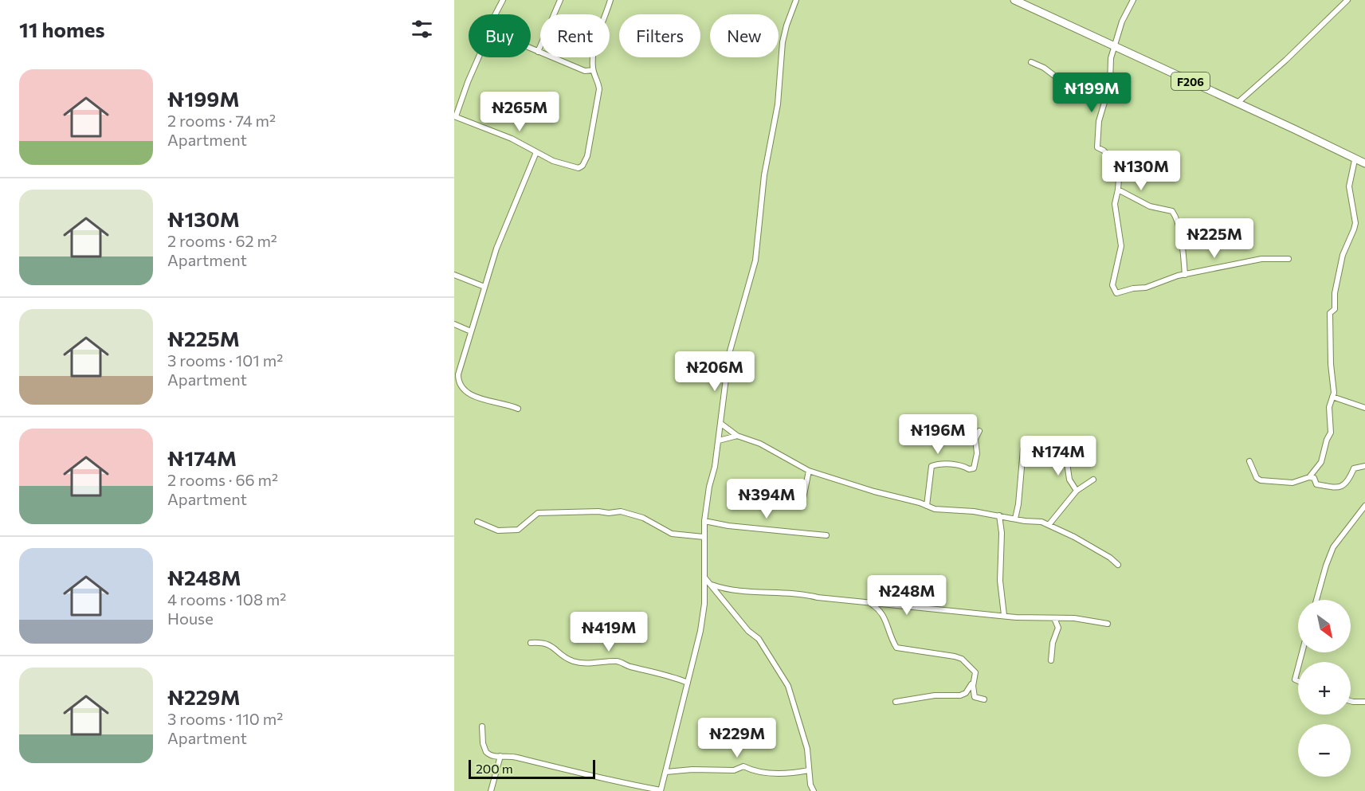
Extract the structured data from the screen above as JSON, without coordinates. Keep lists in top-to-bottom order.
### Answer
{
  "streets": {
    "main road": ["F206"]
  },
  "scale_bar": "200 m",
  "north": "bottom right",
  "page": {
    "heading": "11 homes",
    "chip": [
      "Buy",
      "Rent",
      "Filters",
      "New"
    ],
    "list": [
      {
        "name": "₦199M",
        "note": "2 rooms · 74 m² · Apartment"
      },
      {
        "name": "₦130M",
        "note": "2 rooms · 62 m² · Apartment"
      },
      {
        "name": "₦225M",
        "note": "3 rooms · 101 m² · Apartment"
      },
      {
        "name": "₦174M",
        "note": "2 rooms · 66 m² · Apartment"
      },
      {
        "name": "₦248M",
        "note": "4 rooms · 108 m² · House"
      },
      {
        "name": "₦229M",
        "note": "3 rooms · 110 m² · Apartment"
      }
    ],
    "price": [
      "₦199M",
      "₦265M",
      "₦130M",
      "₦225M",
      "₦206M",
      "₦196M",
      "₦174M",
      "₦394M",
      "₦248M",
      "₦419M",
      "₦229M"
    ],
    "map_buttons": ["+", "−"],
    "scale": "200 m"
  }
}
